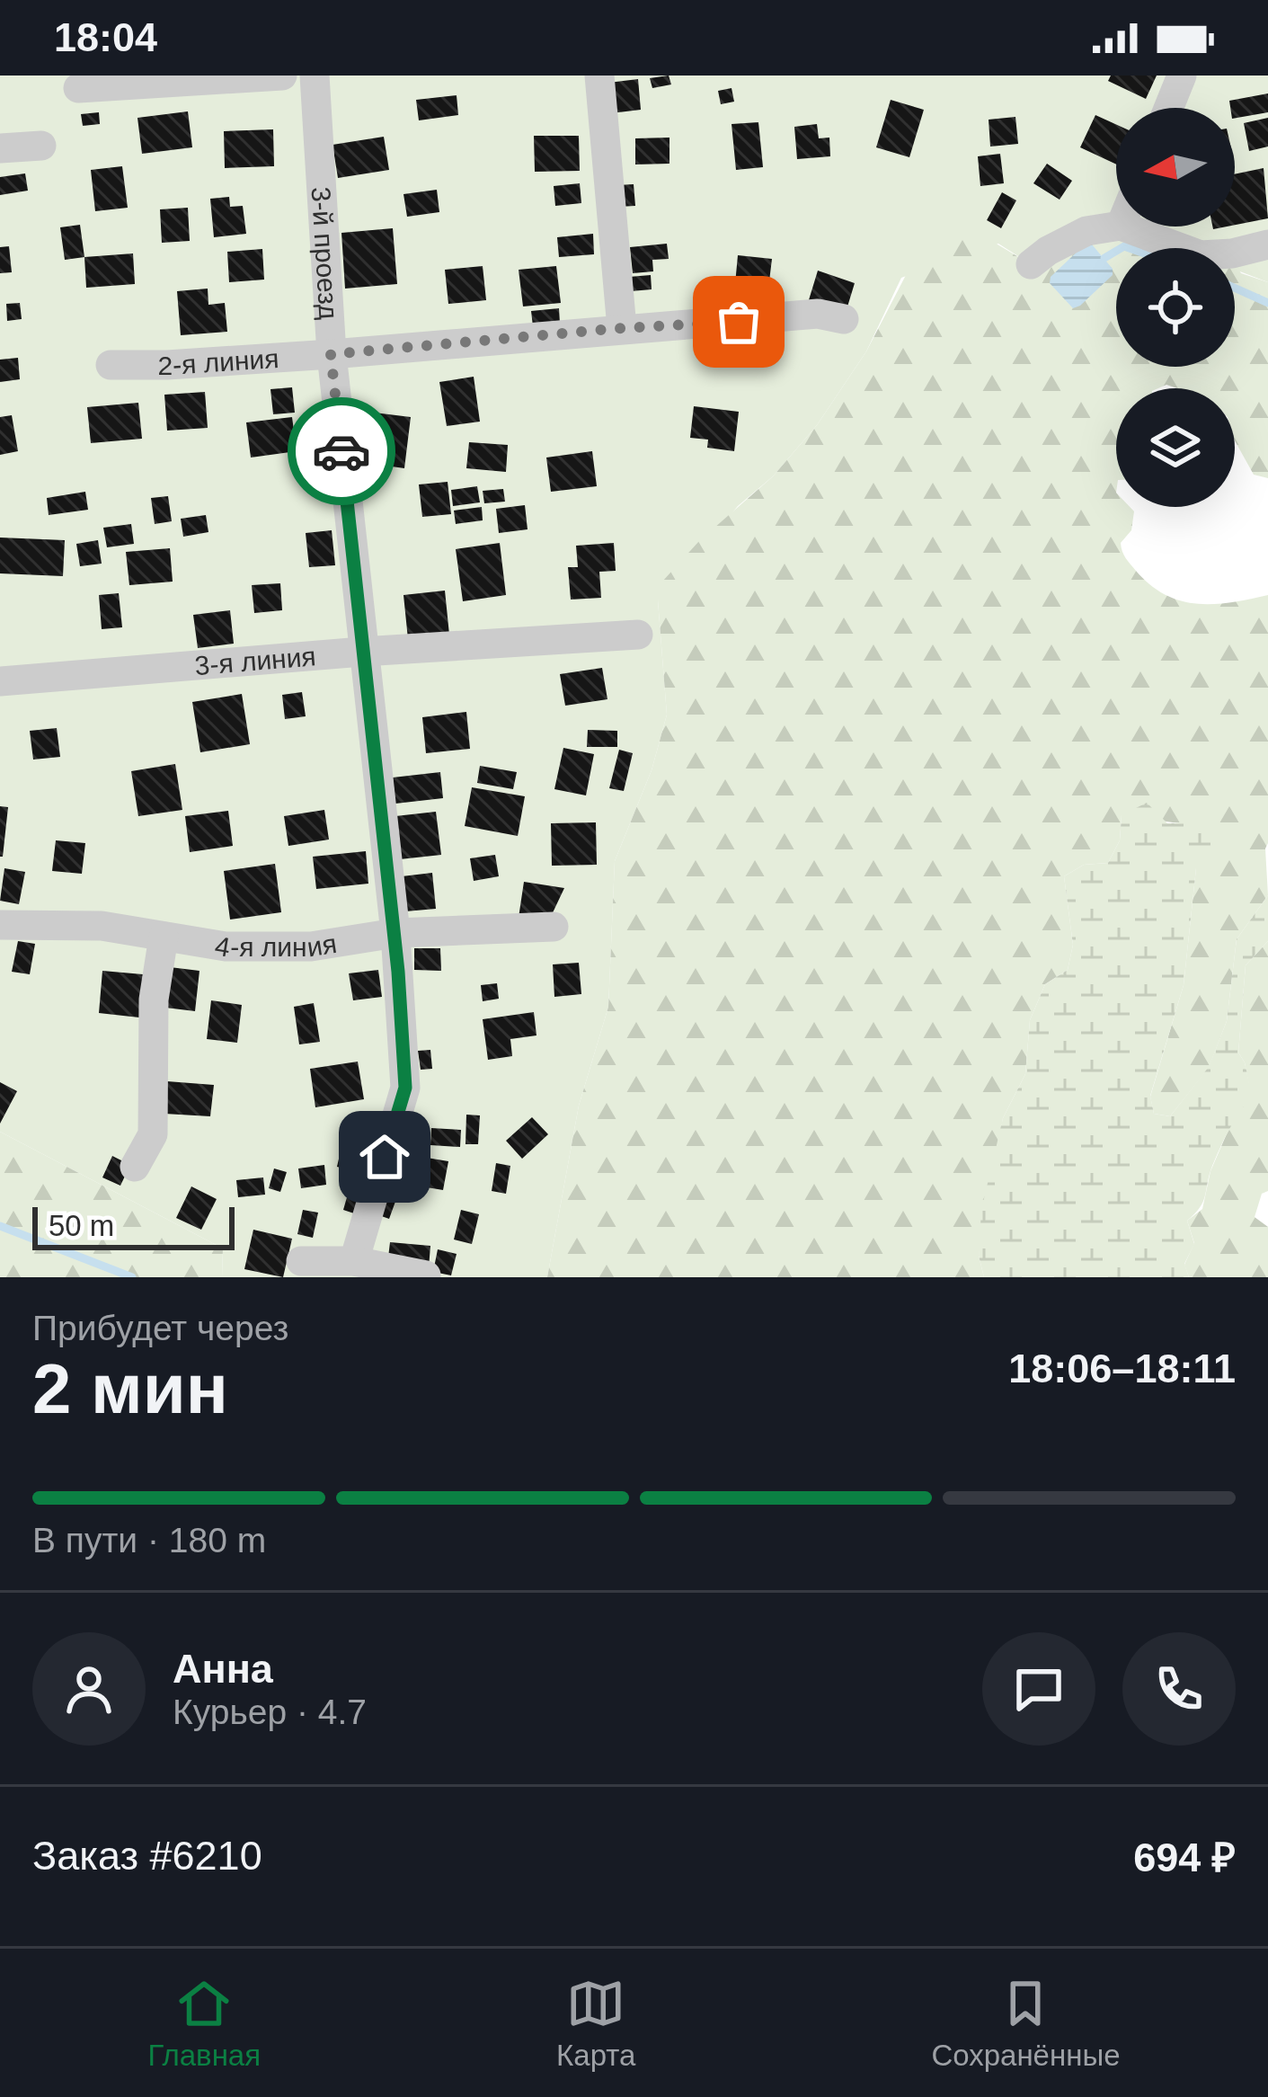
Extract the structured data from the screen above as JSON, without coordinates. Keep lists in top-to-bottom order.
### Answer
{
  "streets": {
    "street": [
      "3-й проезд",
      "2-я линия",
      "3-я линия",
      "4-я линия"
    ]
  },
  "crossings": [
    ["3-й проезд", "2-я линия"],
    ["3-й проезд", "3-я линия"],
    ["3-й проезд", "4-я линия"]
  ],
  "scale_bar": "50 m",
  "north": "left",
  "page": {
    "status": "18:04",
    "scale": "50 m",
    "heading": ["2 мин", "Прибудет через", "18:06–18:11"],
    "panel": [
      "Анна",
      "Курьер · 4.7",
      "Заказ #6210",
      "694 ₽"
    ],
    "bar": "В пути · 180 m",
    "tabs": ["Главная", "Карта", "Сохранённые"]
  }
}
